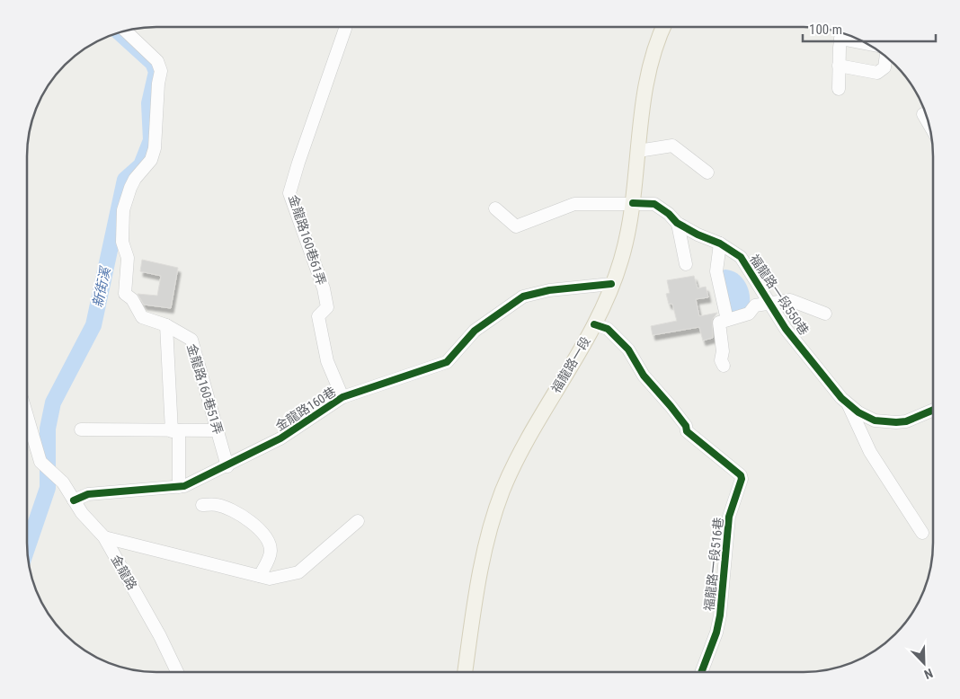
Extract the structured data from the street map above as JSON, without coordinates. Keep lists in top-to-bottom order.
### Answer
{
  "streets": {
    "main road": ["福龍路一段"],
    "street": [
      "金龍路160巷61弄",
      "福龍路一段550巷",
      "金龍路160巷51弄",
      "金龍路160巷",
      "福龍路一段516巷",
      "金龍路"
    ]
  },
  "crossings": [
    ["金龍路160巷61弄", "金龍路160巷"],
    ["福龍路一段550巷", "福龍路一段"],
    ["福龍路一段", "金龍路160巷"],
    ["福龍路一段", "福龍路一段516巷"],
    ["金龍路160巷51弄", "金龍路160巷"],
    ["金龍路160巷", "金龍路"]
  ],
  "water": ["新街溪"],
  "scale_bar": "100 m",
  "north": "bottom right"
}
